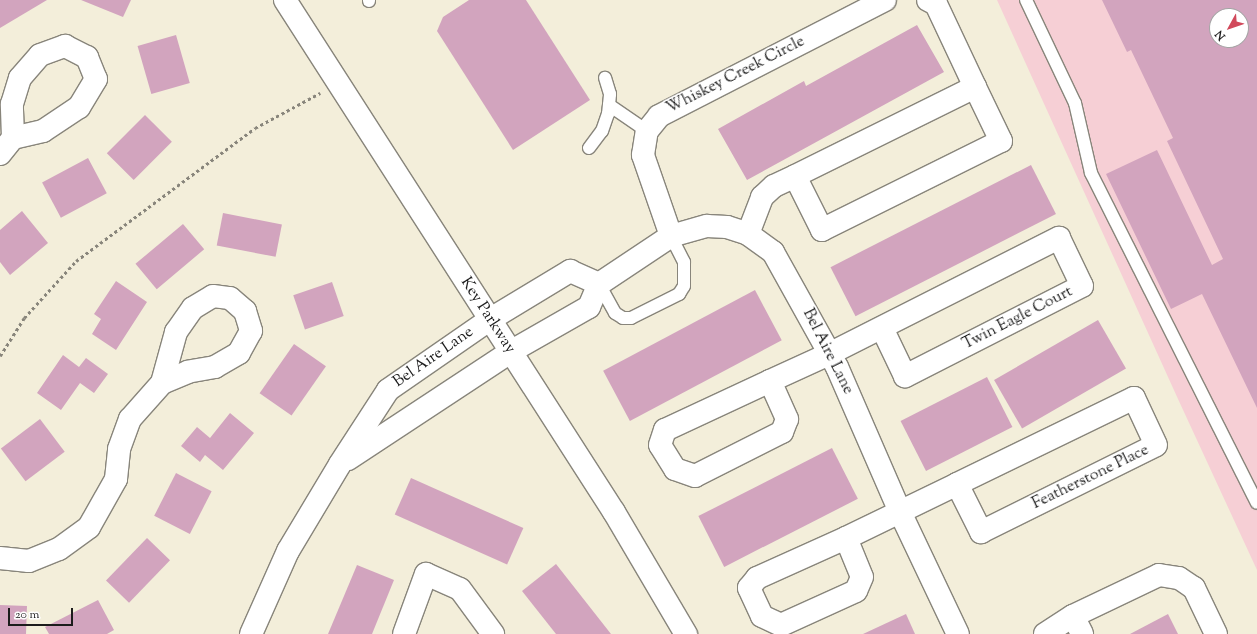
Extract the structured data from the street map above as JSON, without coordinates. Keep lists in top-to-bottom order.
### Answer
{
  "streets": {
    "street": [
      "Whiskey Creek Circle",
      "Key Parkway",
      "Twin Eagle Court",
      "Bel Aire Lane",
      "Featherstone Place"
    ]
  },
  "crossings": [
    ["Key Parkway", "Bel Aire Lane"],
    ["Twin Eagle Court", "Bel Aire Lane"],
    ["Bel Aire Lane", "Featherstone Place"]
  ],
  "scale_bar": "20 m",
  "north": "bottom left"
}
